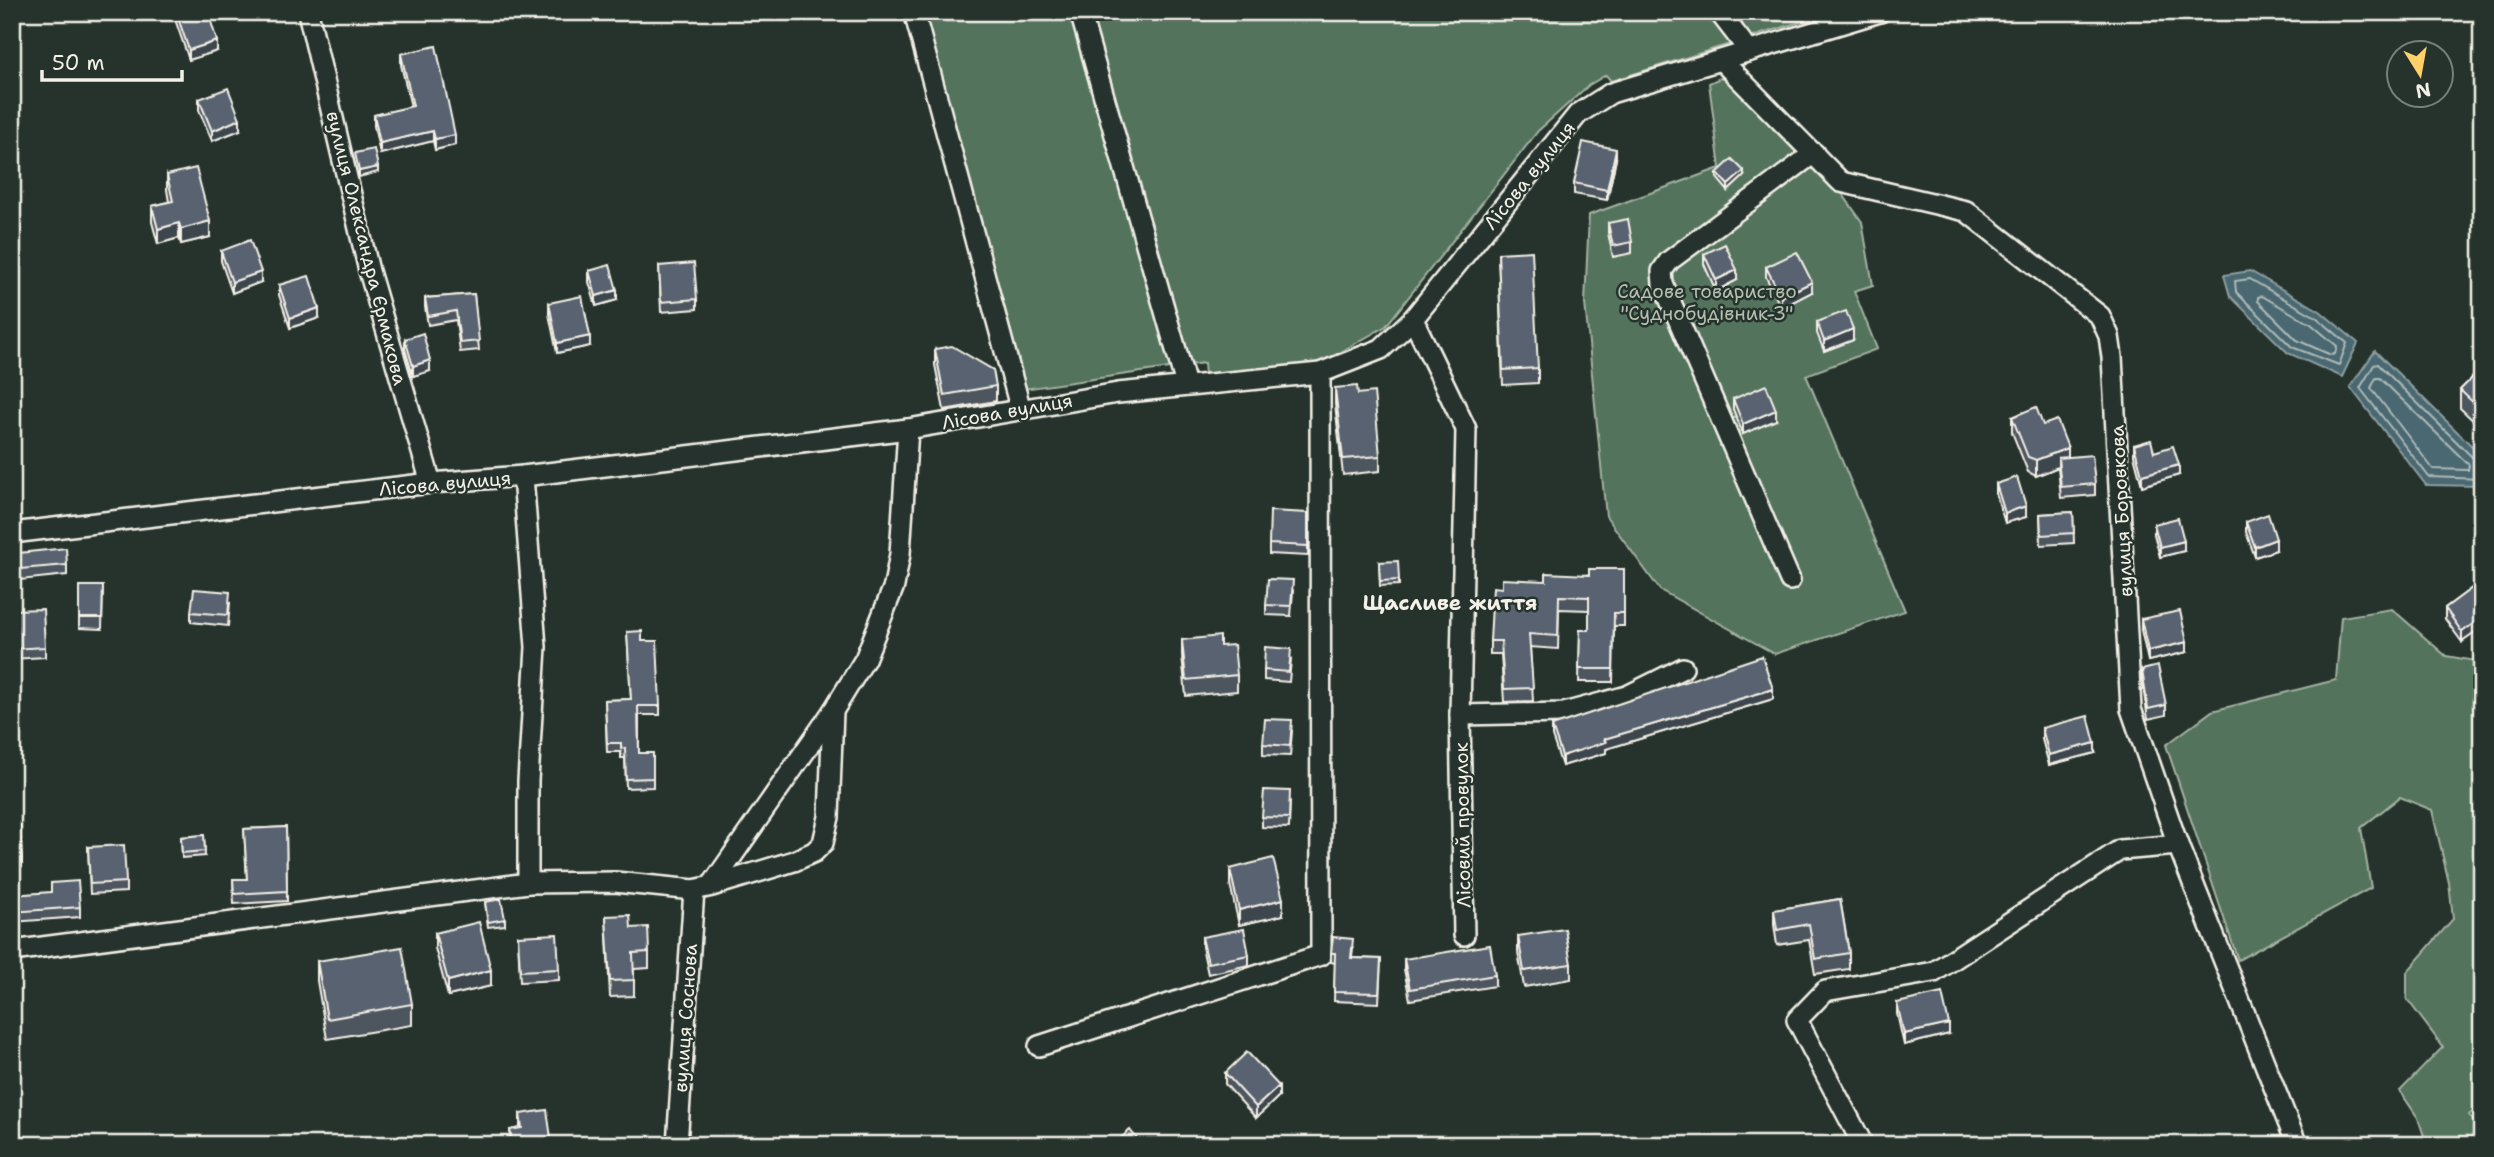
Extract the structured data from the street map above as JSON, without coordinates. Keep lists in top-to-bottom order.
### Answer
{
  "streets": {
    "street": [
      "Лісова вулиця",
      "вулиця Олександра Єрмакова",
      "вулиця Боровкова",
      "Лісовий провулок",
      "вулиця Соснова"
    ]
  },
  "crossings": [
    ["Лісова вулиця", "вулиця Олександра Єрмакова"],
    ["Лісова вулиця", "вулиця Боровкова"],
    ["Лісова вулиця", "Лісовий провулок"]
  ],
  "districts": ["Щасливе життя"],
  "parks": ["Садове товариство \"Суднобудівник-3\""],
  "scale_bar": "50 m",
  "north": "bottom"
}
